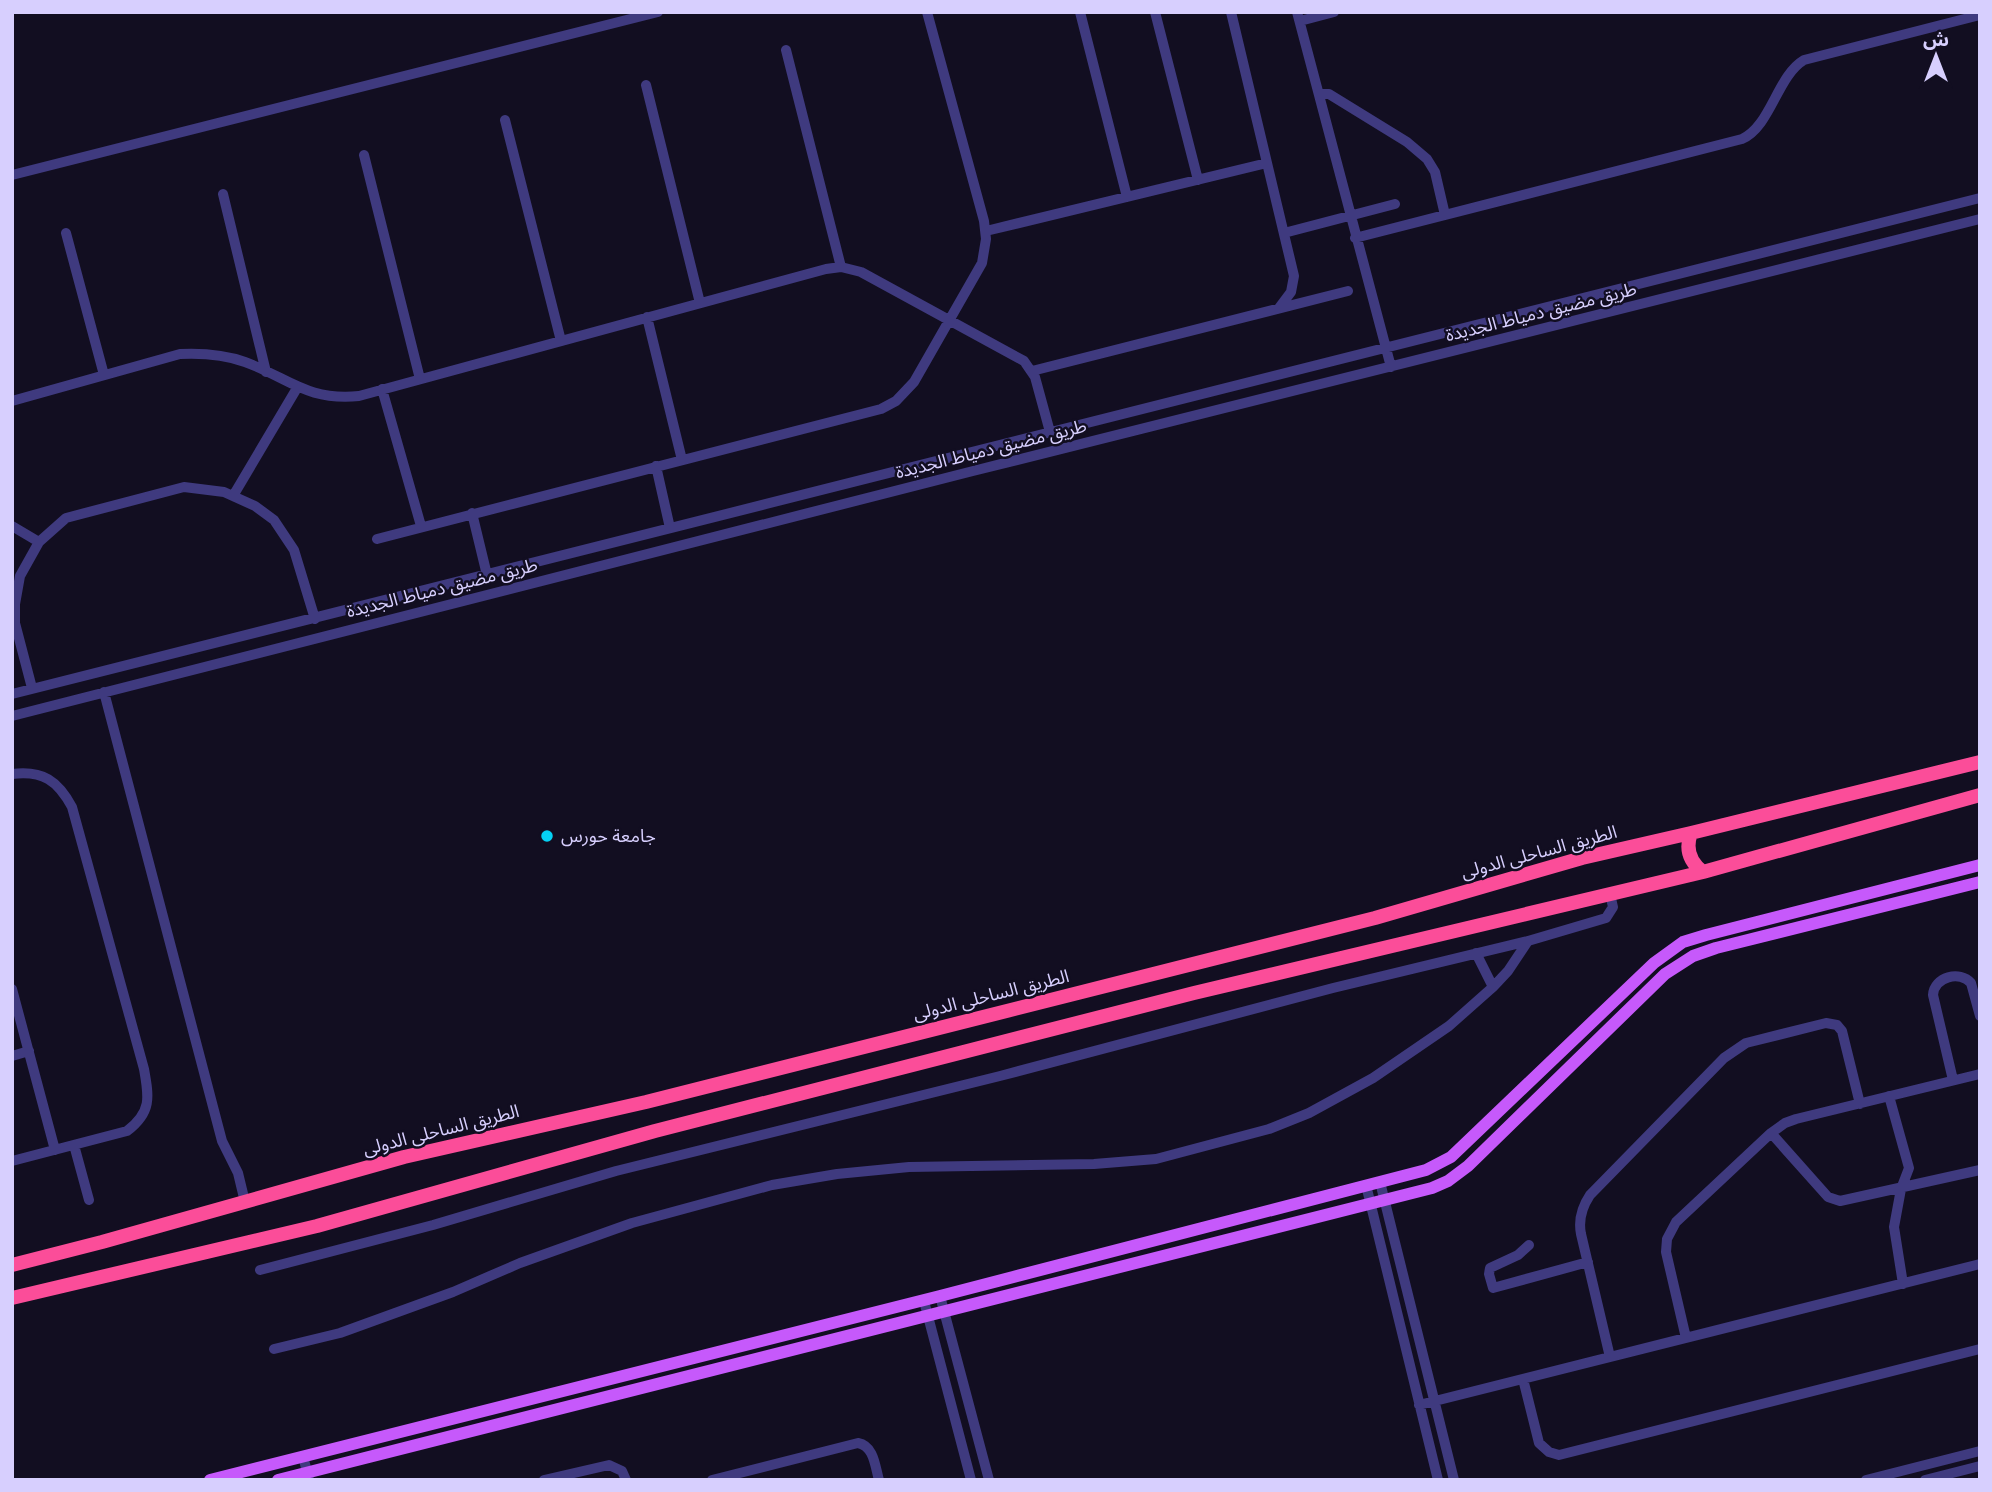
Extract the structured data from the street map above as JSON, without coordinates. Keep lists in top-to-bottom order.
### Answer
{
  "streets": {
    "highway": ["الطريق الساحلى الدولى"],
    "street": ["طريق مضيق دمياط الجديدة"]
  },
  "places": ["جامعة حورس"],
  "north": "top"
}
